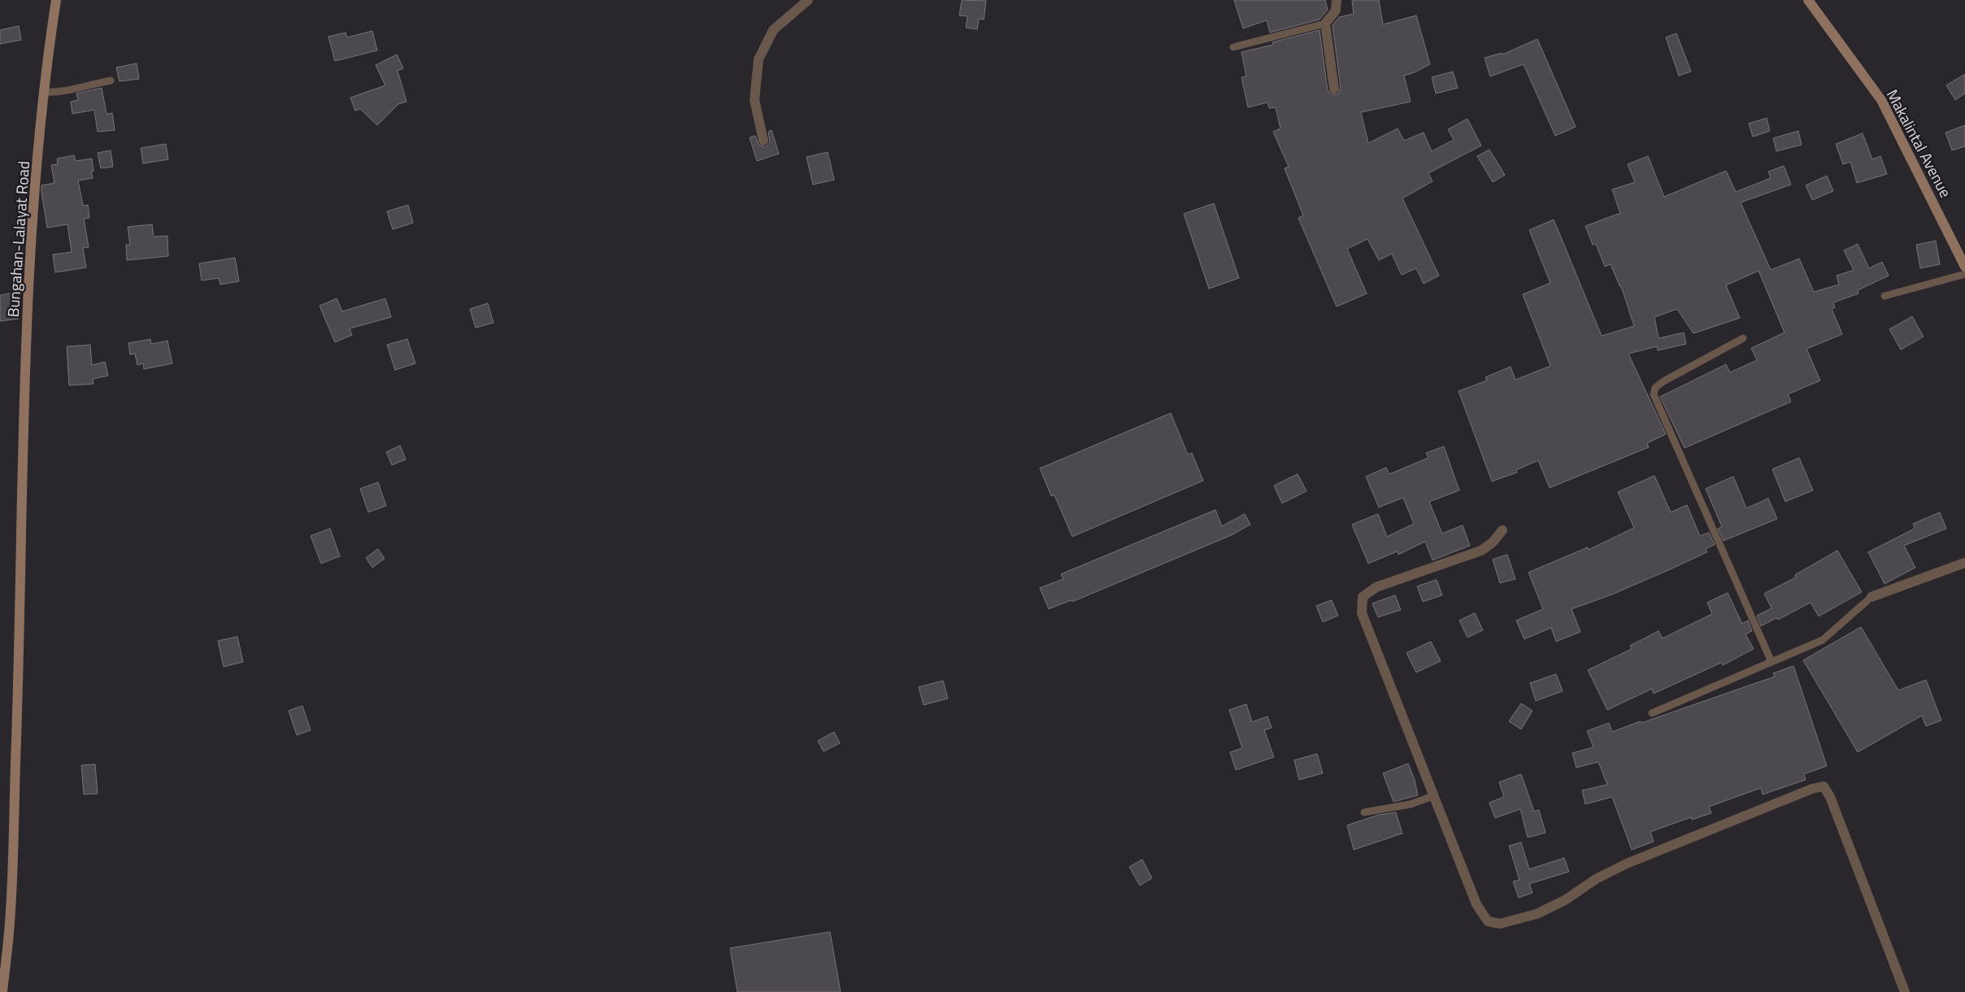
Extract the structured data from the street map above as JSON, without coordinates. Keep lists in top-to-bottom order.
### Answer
{
  "streets": {
    "street": ["Makalintal Avenue", "Bungahan-Lalayat Road"]
  }
}
